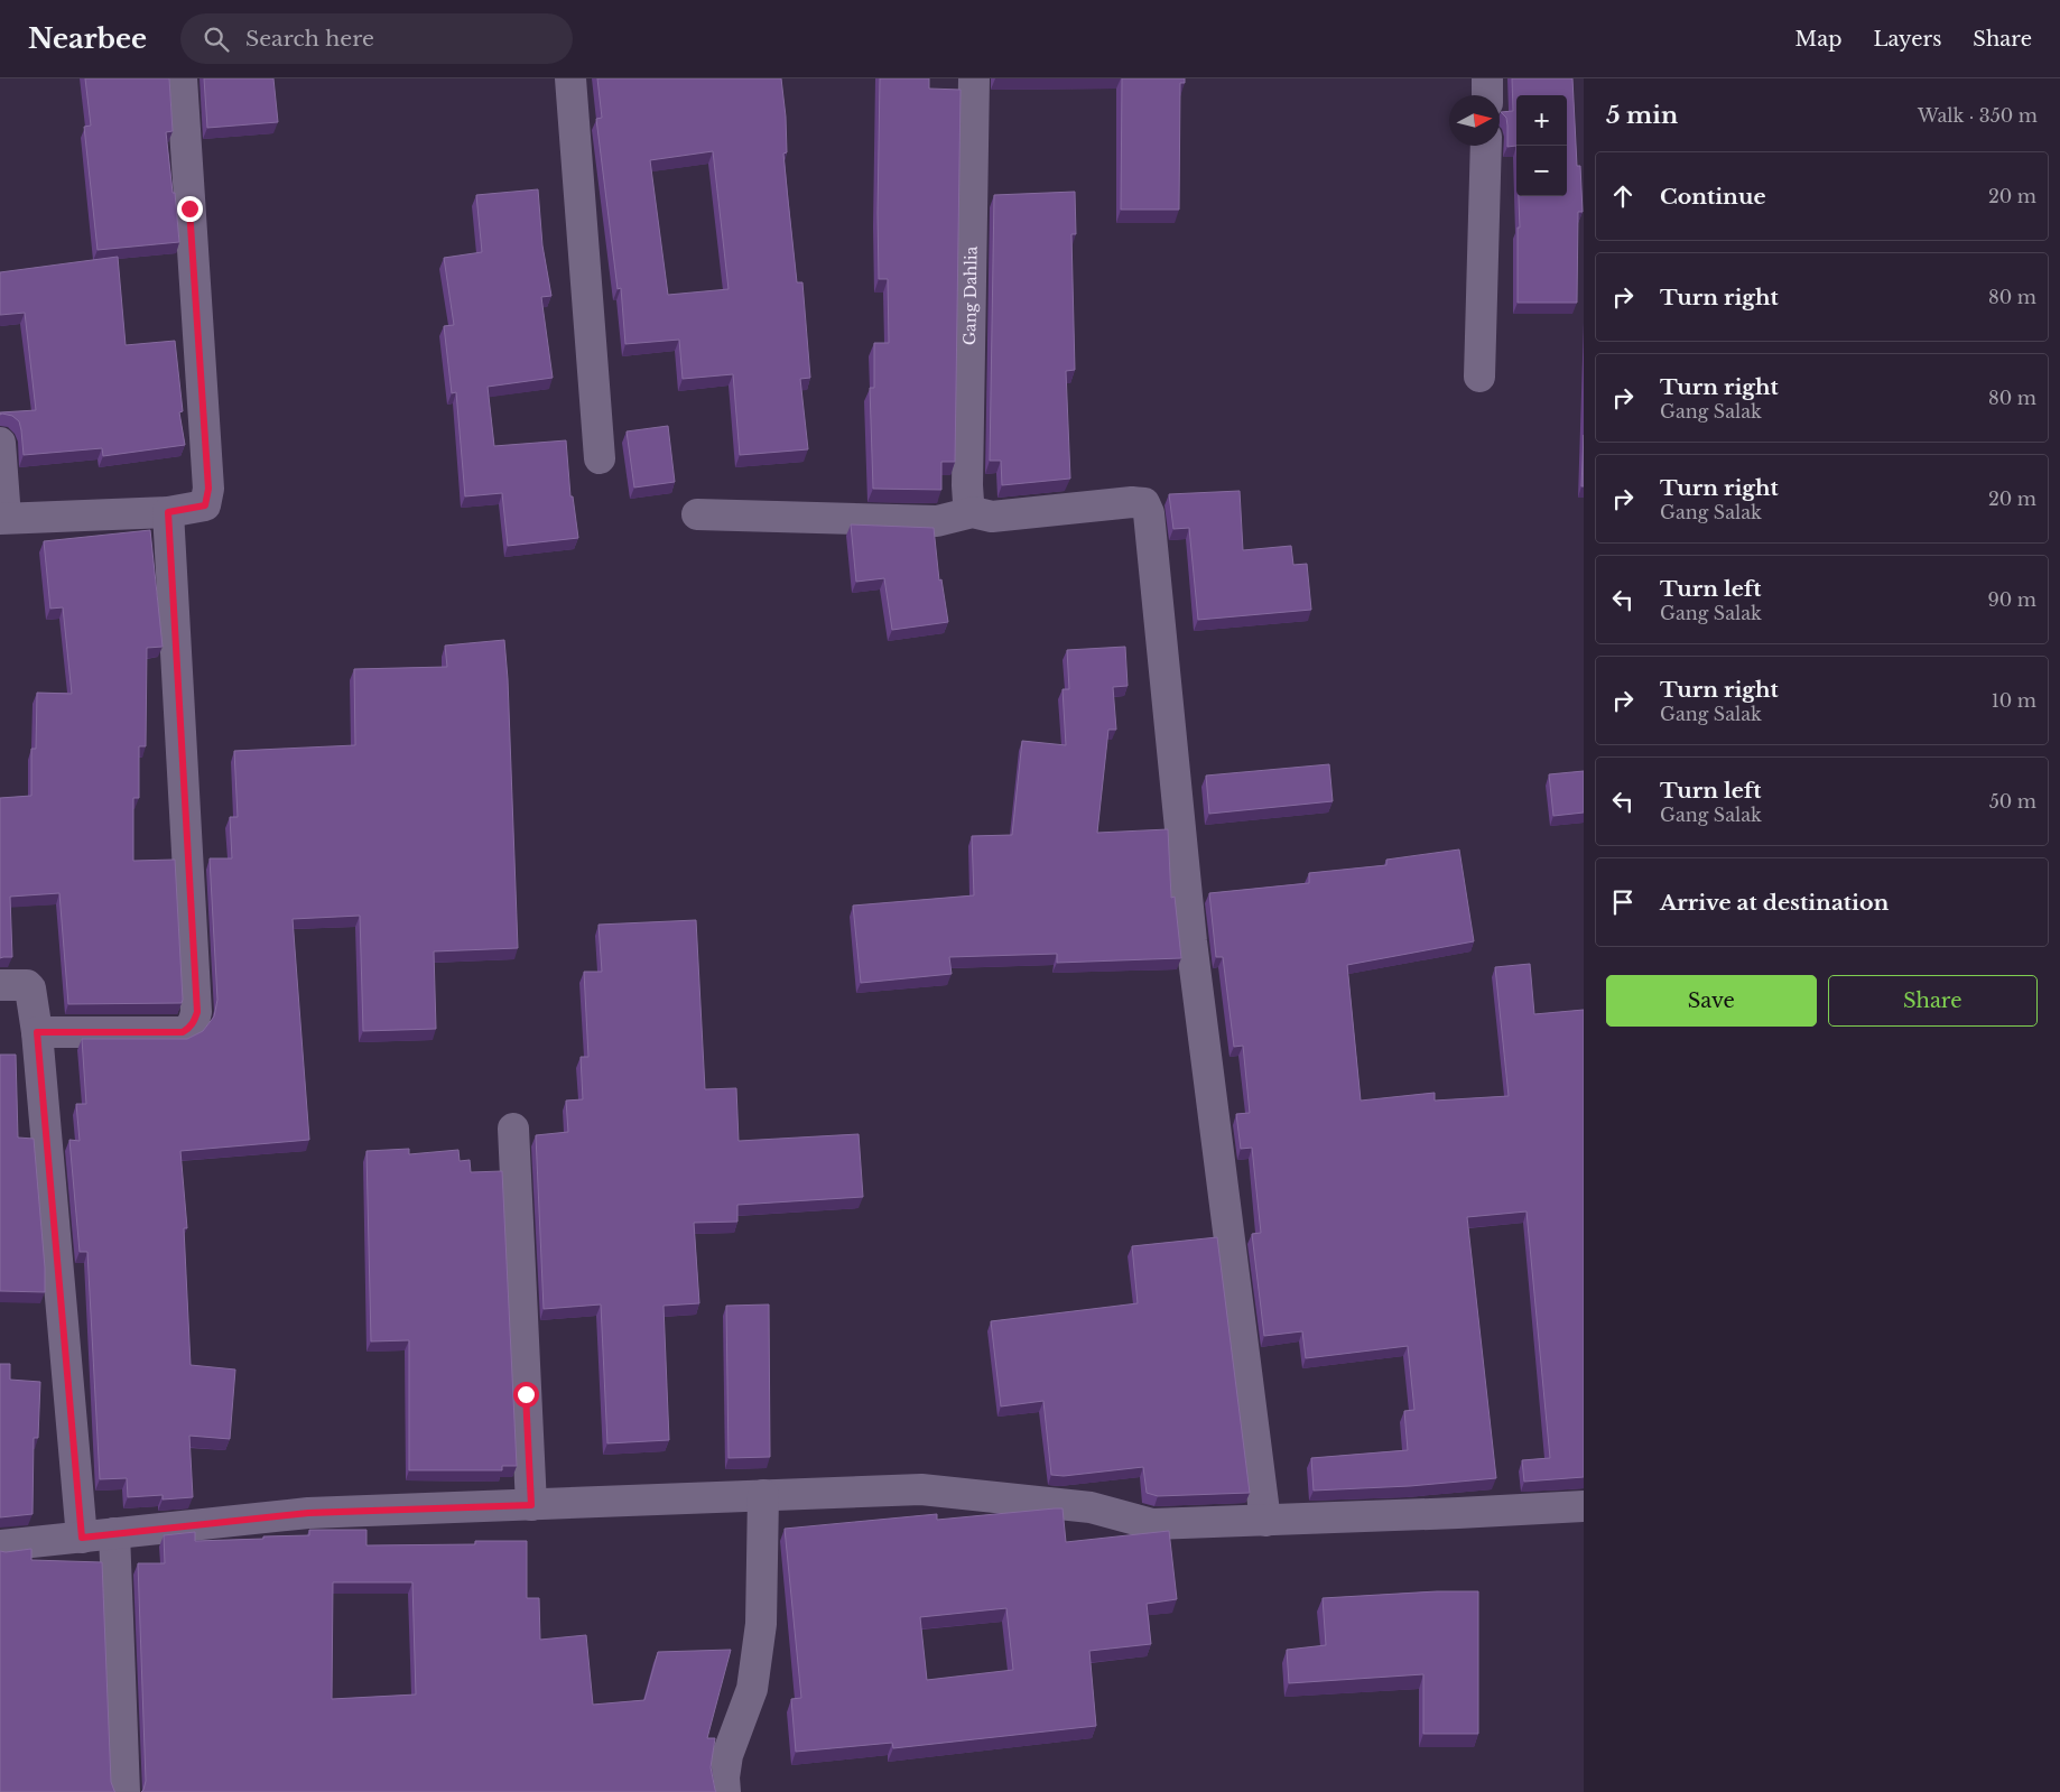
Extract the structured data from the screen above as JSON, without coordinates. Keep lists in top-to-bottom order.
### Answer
{
  "streets": {
    "street": ["Gang Dahlia"]
  },
  "north": "right",
  "page": {
    "header": "Nearbee",
    "search": "Search here",
    "nav": ["Map", "Layers", "Share"],
    "heading": ["5 min", "Walk · 350 m"],
    "map_buttons": ["+", "−"],
    "list": [
      ["Continue", "20 m"],
      ["Turn right", "80 m"],
      ["Turn right", "Gang Salak", "80 m"],
      ["Turn right", "Gang Salak", "20 m"],
      ["Turn left", "Gang Salak", "90 m"],
      ["Turn right", "Gang Salak", "10 m"],
      ["Turn left", "Gang Salak", "50 m"],
      "Arrive at destination"
    ],
    "buttons": ["Save", "Share"]
  }
}
